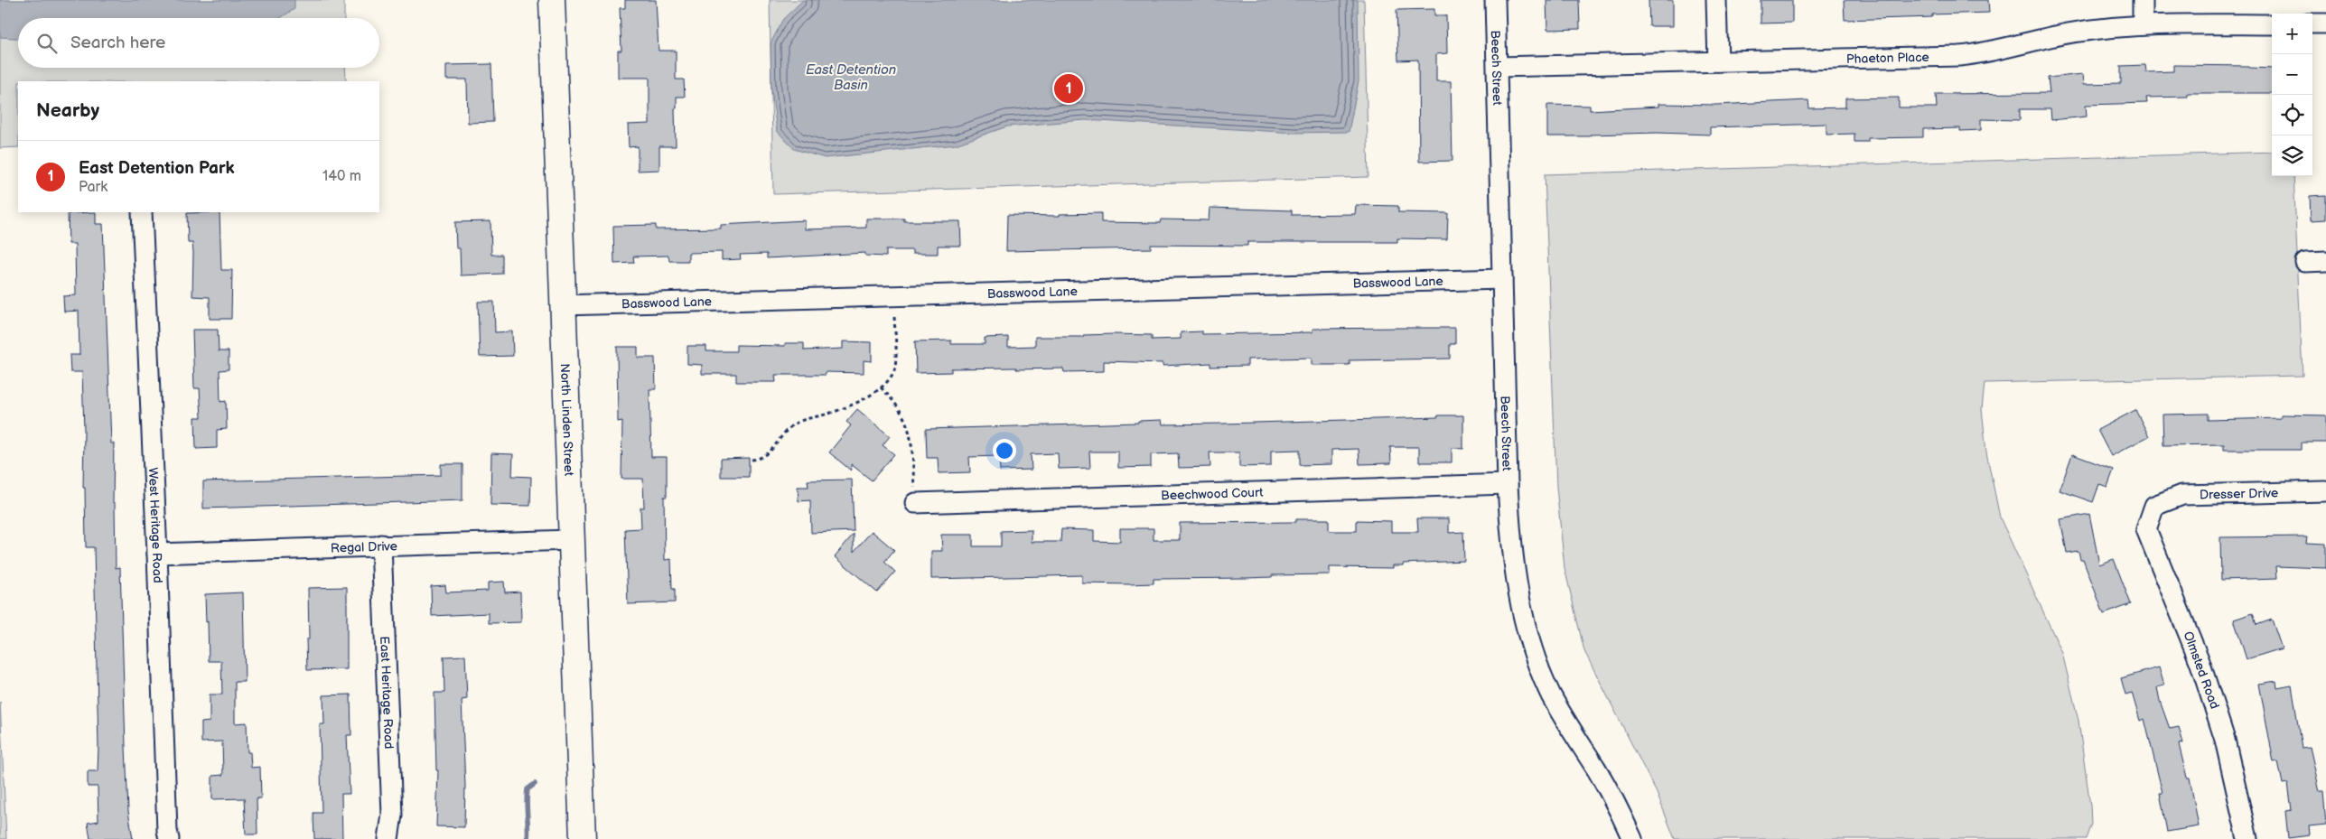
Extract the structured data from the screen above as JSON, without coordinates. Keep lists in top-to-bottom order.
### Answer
{
  "streets": {
    "main road": ["North Linden Street"],
    "street": [
      "Phaeton Place",
      "Beech Street",
      "Basswood Lane",
      "Beechwood Court",
      "Dresser Drive",
      "West Heritage Road",
      "Regal Drive",
      "Olmsted Road",
      "East Heritage Road"
    ]
  },
  "crossings": [
    ["Phaeton Place", "Beech Street"],
    ["Beech Street", "Basswood Lane"],
    ["Beech Street", "Beechwood Court"],
    ["Basswood Lane", "North Linden Street"],
    ["North Linden Street", "Regal Drive"],
    ["Dresser Drive", "Olmsted Road"],
    ["West Heritage Road", "Regal Drive"],
    ["Regal Drive", "East Heritage Road"]
  ],
  "water": ["East Detention Basin"],
  "page": {
    "map_buttons": ["+", "−"],
    "search": "Search here",
    "pins": "1",
    "heading": "Nearby",
    "list": [
      {
        "mark": "1",
        "name": "East Detention Park",
        "note": "Park",
        "value": "140 m"
      }
    ]
  }
}
